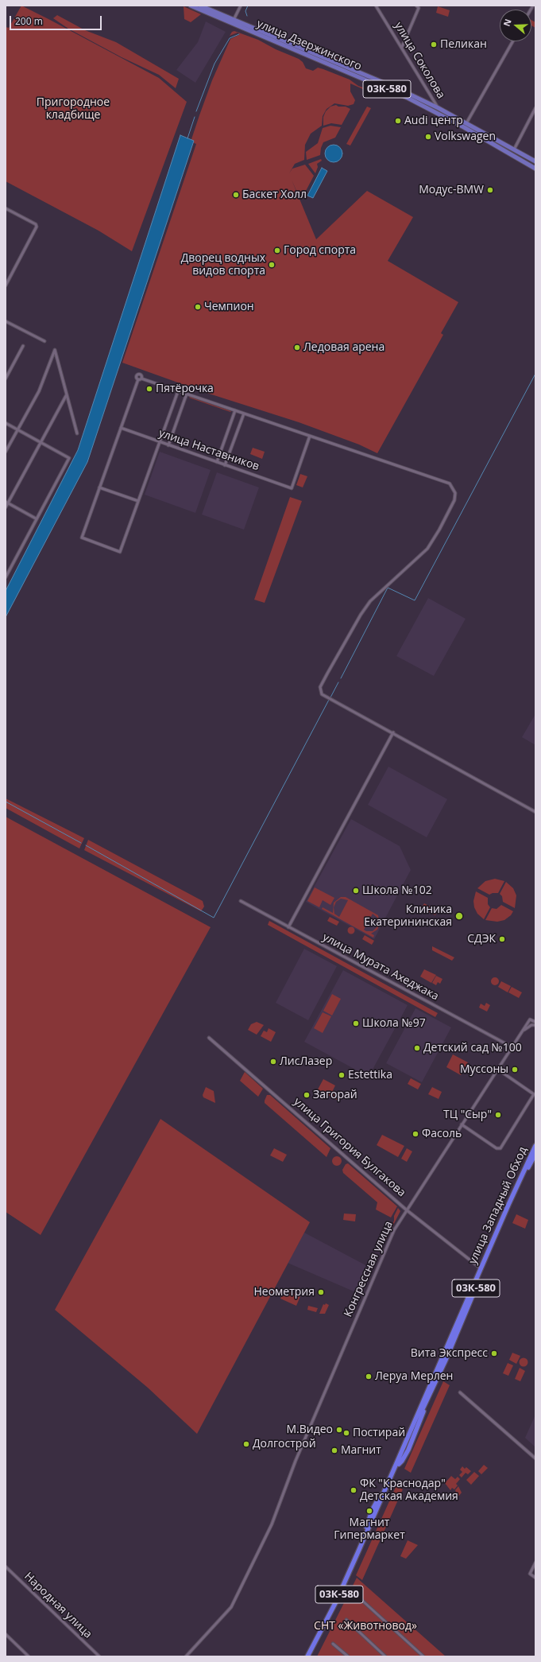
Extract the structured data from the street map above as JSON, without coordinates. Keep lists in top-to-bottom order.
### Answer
{
  "streets": {
    "highway": ["03К-580", "улица Западный Обход"],
    "main road": ["улица Дзержинского"],
    "street": [
      "улица Соколова",
      "улица Наставников",
      "улица Мурата Ахеджака",
      "улица Григория Булгакова",
      "Конгрессная улица",
      "Народная улица"
    ]
  },
  "crossings": [
    ["улица Дзержинского", "улица Соколова"],
    ["улица Мурата Ахеджака", "Конгрессная улица"],
    ["улица Григория Булгакова", "улица Западный Обход"],
    ["улица Григория Булгакова", "Конгрессная улица"]
  ],
  "parks": ["Пригородное кладбище", "СНТ «Животновод»"],
  "places": [
    "Пеликан",
    "Audi центр",
    "Volkswagen",
    "Модус-BMW",
    "Баскет Холл",
    "Город спорта",
    "Дворец водных видов спорта",
    "Чемпион",
    "Ледовая арена",
    "Пятёрочка",
    "Школа №102",
    "Клиника Екатерининская",
    "СДЭК",
    "Школа №97",
    "Детский сад №100",
    "ЛисЛазер",
    "Муссоны",
    "Estettika",
    "Загорай",
    "ТЦ \"Сыр\"",
    "Фасоль",
    "Неометрия",
    "Вита Экспресс",
    "Леруа Мерлен",
    "М.Видео",
    "Постирай",
    "Долгострой",
    "Магнит",
    "ФК \"Краснодар\" Детская Академия",
    "Магнит Гипермаркет"
  ],
  "scale_bar": "200 m",
  "north": "left"
}
